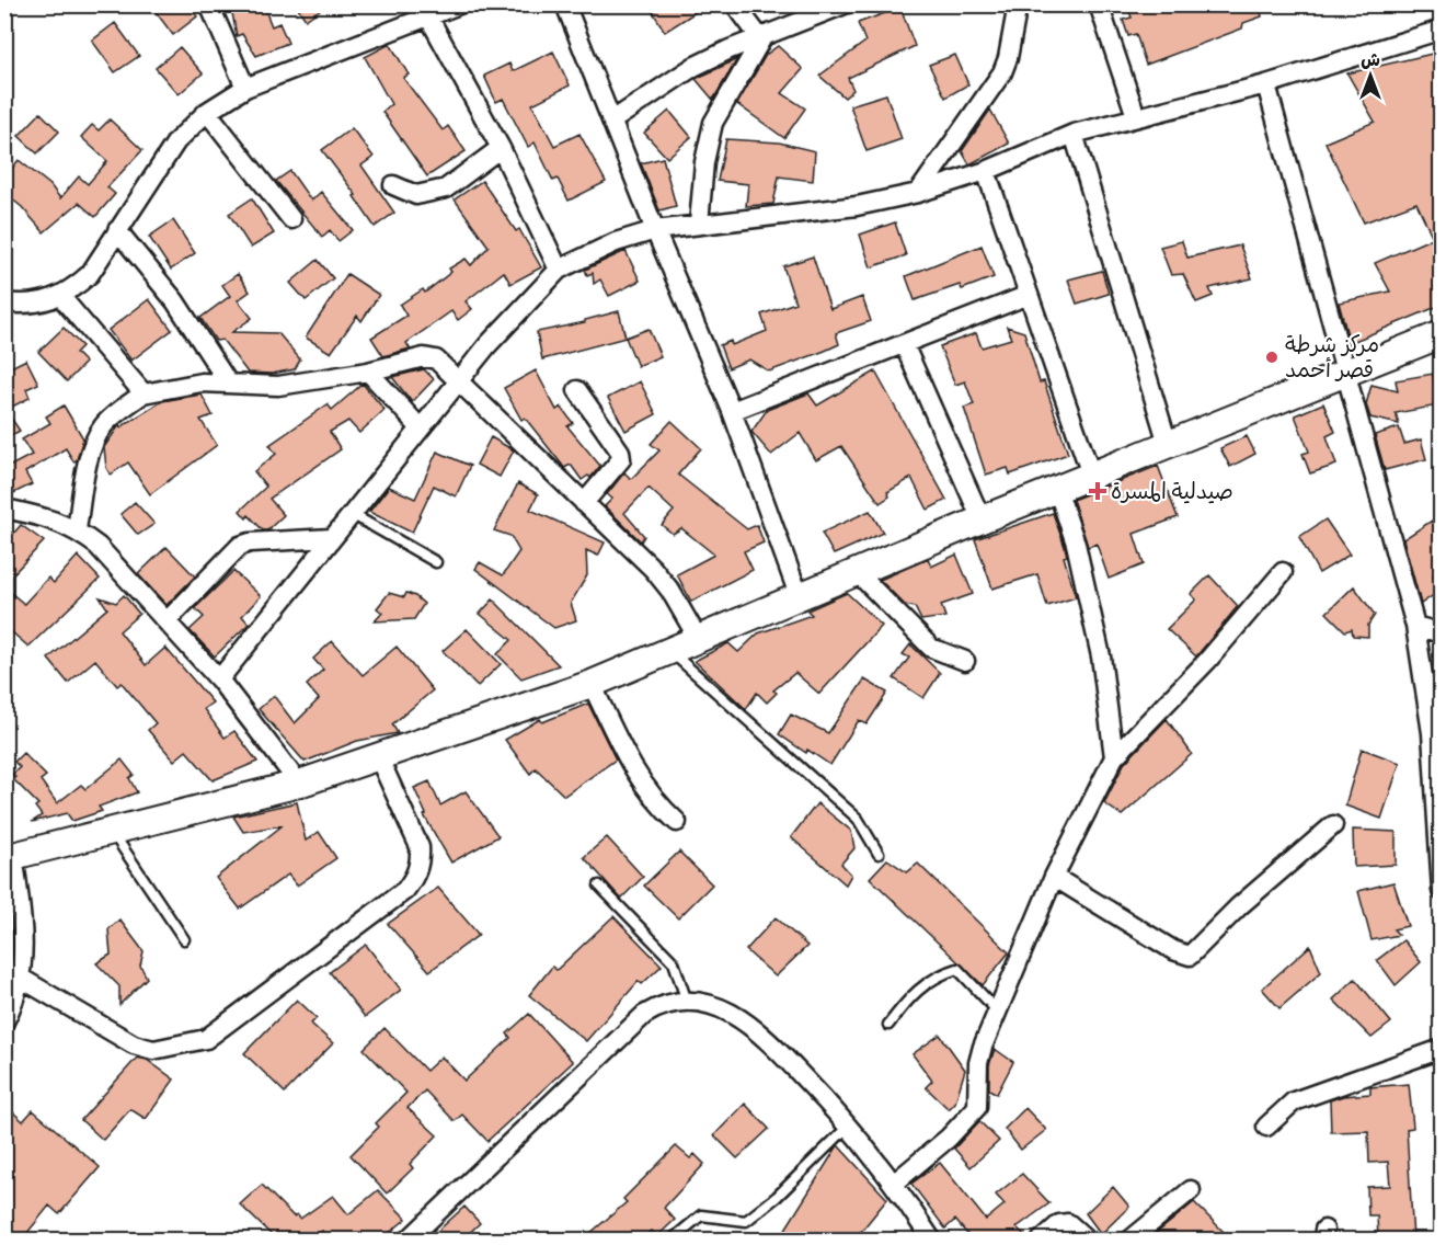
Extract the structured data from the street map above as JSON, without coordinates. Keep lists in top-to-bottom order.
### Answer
{
  "places": {
    "other": ["مركز شرطة قصر أحمد"],
    "health": ["صيدلية المسرة"]
  },
  "north": "top"
}
